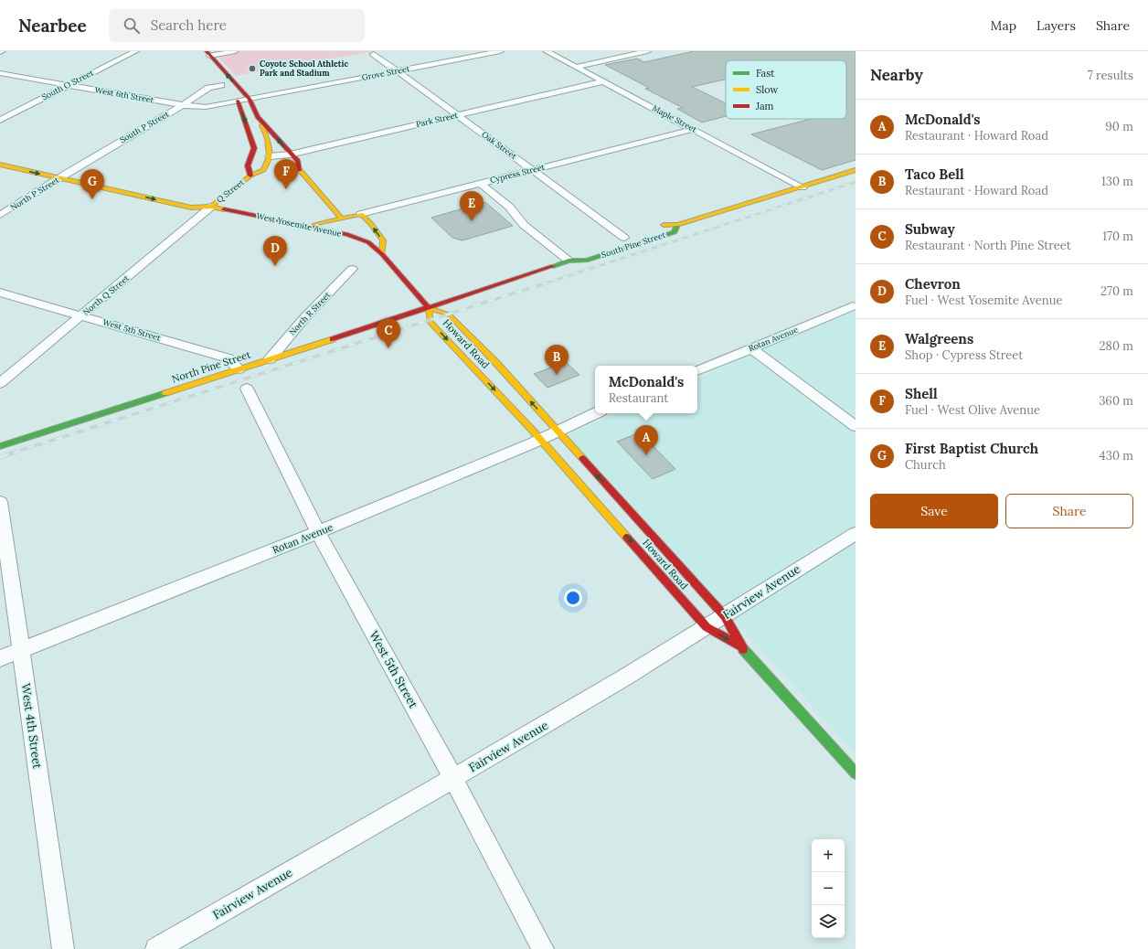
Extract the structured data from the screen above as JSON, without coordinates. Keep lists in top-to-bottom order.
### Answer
{
  "streets": {
    "main road": [
      "Cypress Street",
      "Q Street",
      "West Yosemite Avenue",
      "South Pine Street",
      "Howard Road",
      "North Pine Street"
    ],
    "street": [
      "Grove Street",
      "South O Street",
      "West 6th Street",
      "Maple Street",
      "Park Street",
      "South P Street",
      "Oak Street",
      "North P Street",
      "North Q Street",
      "North R Street",
      "West 5th Street",
      "Rotan Avenue",
      "Fairview Avenue",
      "West 4th Street"
    ]
  },
  "crossings": [
    ["Grove Street", "West 6th Street"],
    ["Grove Street", "Oak Street"],
    ["South O Street", "West 6th Street"],
    ["West 6th Street", "South P Street"],
    ["Maple Street", "Park Street"],
    ["Maple Street", "Cypress Street"],
    ["Maple Street", "South Pine Street"],
    ["Park Street", "Oak Street"],
    ["Park Street", "Q Street"],
    ["South P Street", "North P Street"],
    ["Oak Street", "Cypress Street"],
    ["Cypress Street", "West Yosemite Avenue"],
    ["Q Street", "West Yosemite Avenue"],
    ["Q Street", "North Q Street"],
    ["North P Street", "West Yosemite Avenue"],
    ["West Yosemite Avenue", "South Pine Street"],
    ["West Yosemite Avenue", "North Q Street"],
    ["West Yosemite Avenue", "Howard Road"],
    ["West Yosemite Avenue", "North Pine Street"],
    ["South Pine Street", "Howard Road"],
    ["South Pine Street", "North Pine Street"],
    ["North Q Street", "West 5th Street"],
    ["North R Street", "North Pine Street"],
    ["West 5th Street", "Rotan Avenue"],
    ["West 5th Street", "North Pine Street"],
    ["West 5th Street", "Fairview Avenue"],
    ["Rotan Avenue", "Howard Road"],
    ["Rotan Avenue", "West 4th Street"],
    ["Howard Road", "North Pine Street"],
    ["Howard Road", "Fairview Avenue"]
  ],
  "places": ["Coyote School Athletic Park and Stadium"],
  "legend": ["Fast", "Slow", "Jam"],
  "page": {
    "header": "Nearbee",
    "search": "Search here",
    "nav": ["Map", "Layers", "Share"],
    "heading": ["Nearby", "7 results"],
    "list": [
      {
        "mark": "A",
        "name": "McDonald's",
        "note": "Restaurant · Howard Road",
        "value": "90 m"
      },
      {
        "mark": "B",
        "name": "Taco Bell",
        "note": "Restaurant · Howard Road",
        "value": "130 m"
      },
      {
        "mark": "C",
        "name": "Subway",
        "note": "Restaurant · North Pine Street",
        "value": "170 m"
      },
      {
        "mark": "D",
        "name": "Chevron",
        "note": "Fuel · West Yosemite Avenue",
        "value": "270 m"
      },
      {
        "mark": "E",
        "name": "Walgreens",
        "note": "Shop · Cypress Street",
        "value": "280 m"
      },
      {
        "mark": "F",
        "name": "Shell",
        "note": "Fuel · West Olive Avenue",
        "value": "360 m"
      },
      {
        "mark": "G",
        "name": "First Baptist Church",
        "note": "Church",
        "value": "430 m"
      }
    ],
    "pins": [
      "F",
      "G",
      "E",
      "D",
      "C",
      "B",
      "A"
    ],
    "popup": ["McDonald's", "Restaurant"],
    "buttons": ["Save", "Share"],
    "map_buttons": ["+", "−"]
  }
}
